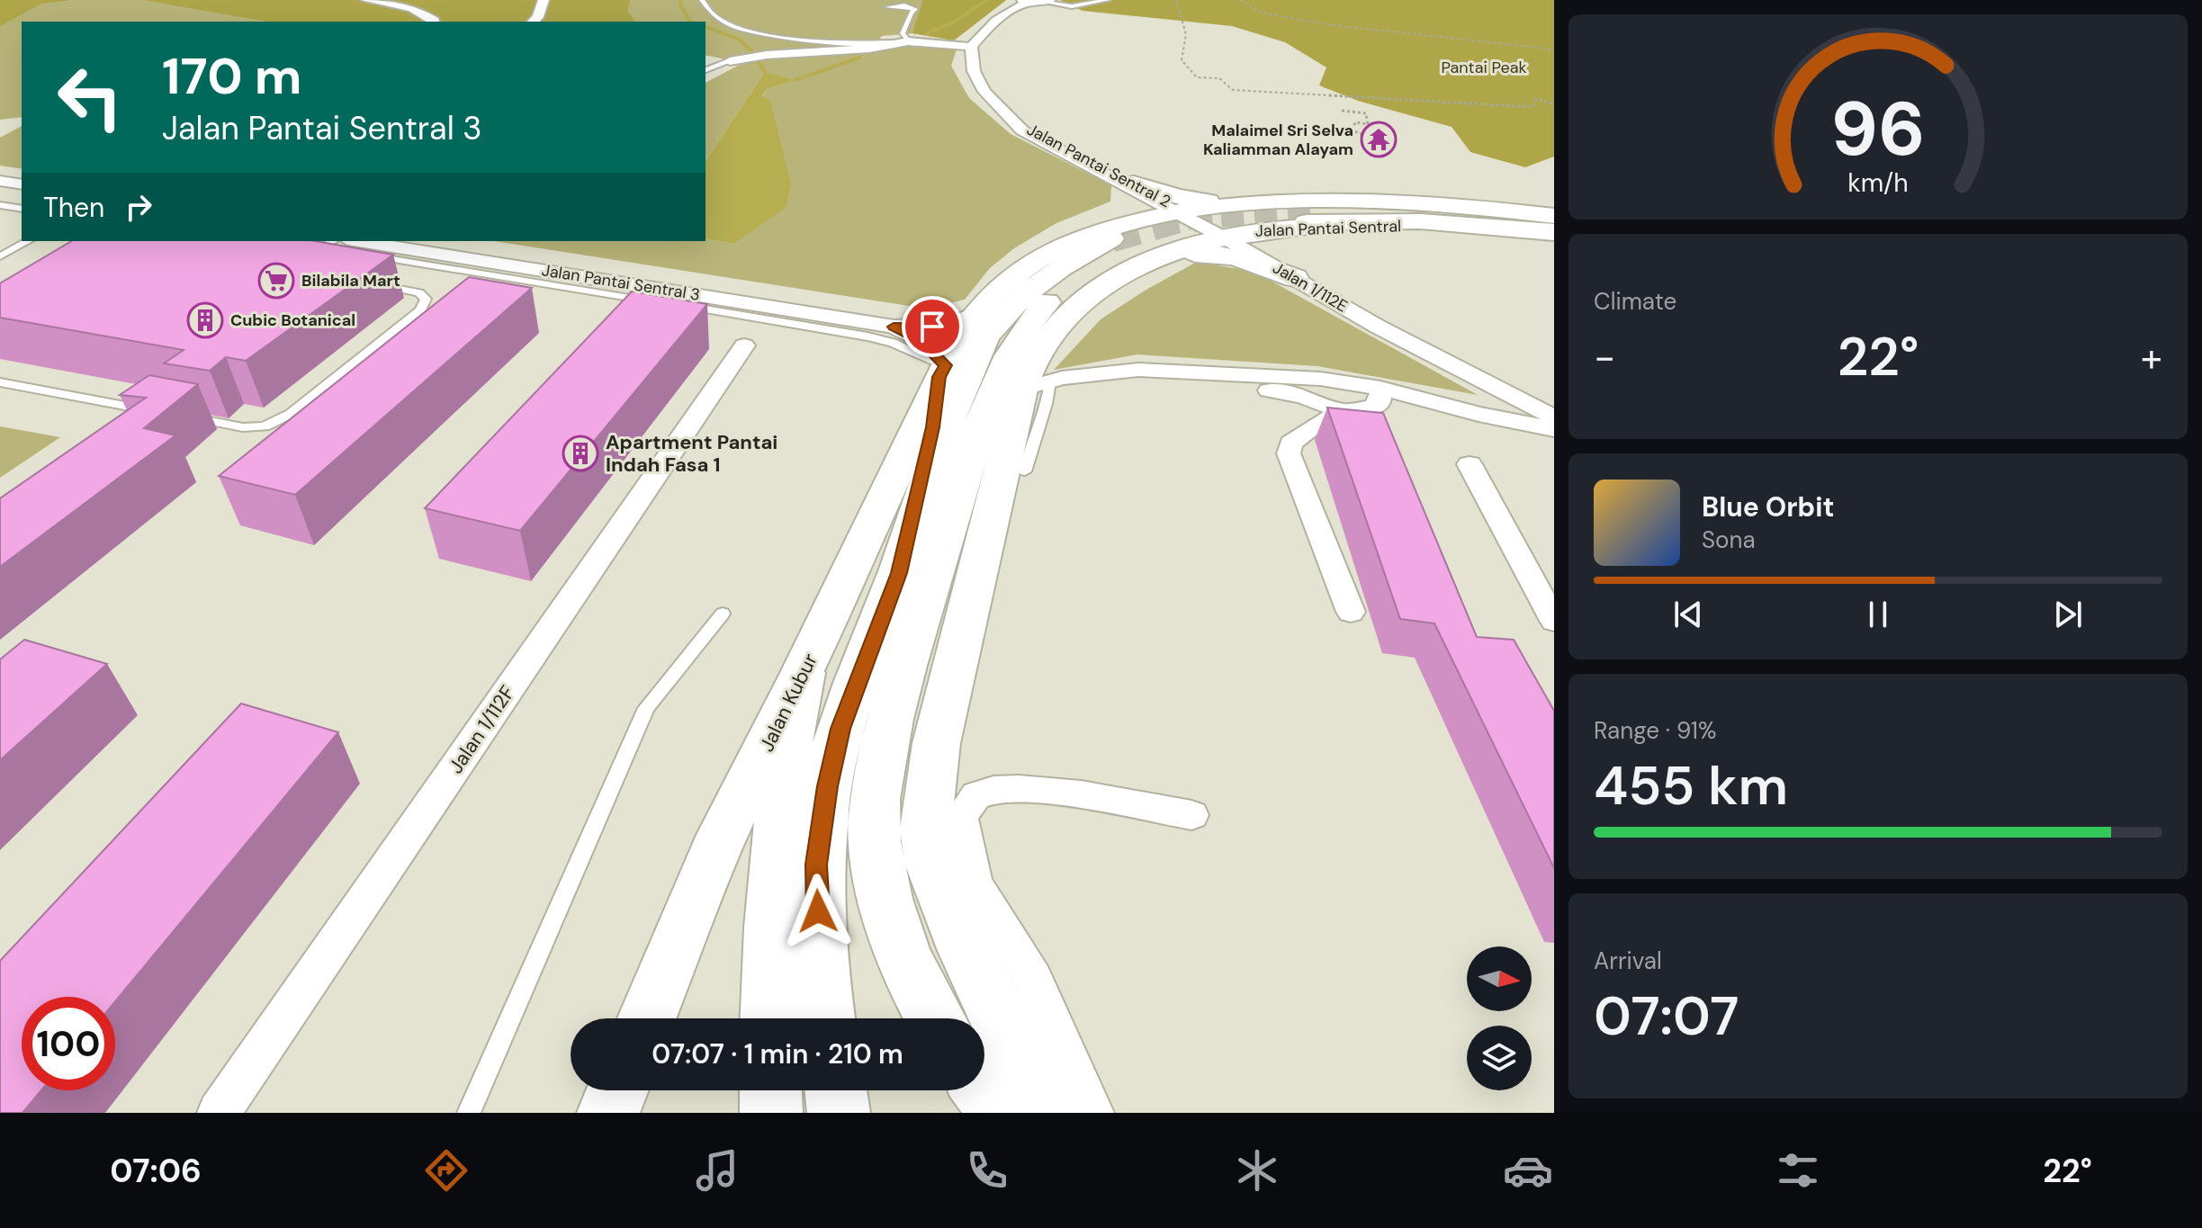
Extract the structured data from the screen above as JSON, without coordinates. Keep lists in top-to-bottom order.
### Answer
{
  "streets": {
    "main road": ["Jalan Pantai Sentral", "Jalan Kubur"],
    "street": [
      "Jalan Pantai Sentral 2",
      "Jalan Pantai Sentral 3",
      "Jalan 1/112E",
      "Jalan 1/112F"
    ]
  },
  "crossings": [
    ["Jalan Pantai Sentral 2", "Jalan Pantai Sentral"],
    ["Jalan Pantai Sentral 2", "Jalan 1/112E"],
    ["Jalan Pantai Sentral", "Jalan Pantai Sentral 3"],
    ["Jalan Pantai Sentral", "Jalan 1/112E"],
    ["Jalan Pantai Sentral", "Jalan Kubur"],
    ["Jalan Pantai Sentral 3", "Jalan Kubur"]
  ],
  "parks": ["Pantai Peak"],
  "places": {
    "temple": ["Malaimel Sri Selva Kaliamman Alayam"],
    "supermarket": ["Bilabila Mart"],
    "building": ["Cubic Botanical", "Apartment Pantai Indah Fasa 1"]
  },
  "north": "right",
  "page": {
    "turn": ["170 m", "Jalan Pantai Sentral 3"],
    "then": "Then",
    "tile": [
      "Climate",
      ["Range · 91%", "455 km"],
      ["Arrival", "07:07"]
    ],
    "heat": ["−", "22°", "+"],
    "song": ["Blue Orbit", "Sona"],
    "limit": "100",
    "trip": "07:07 · 1 min · 210 m",
    "tabs": ["07:06", "22°"],
    "gauge": ["96", "km/h"]
  }
}
